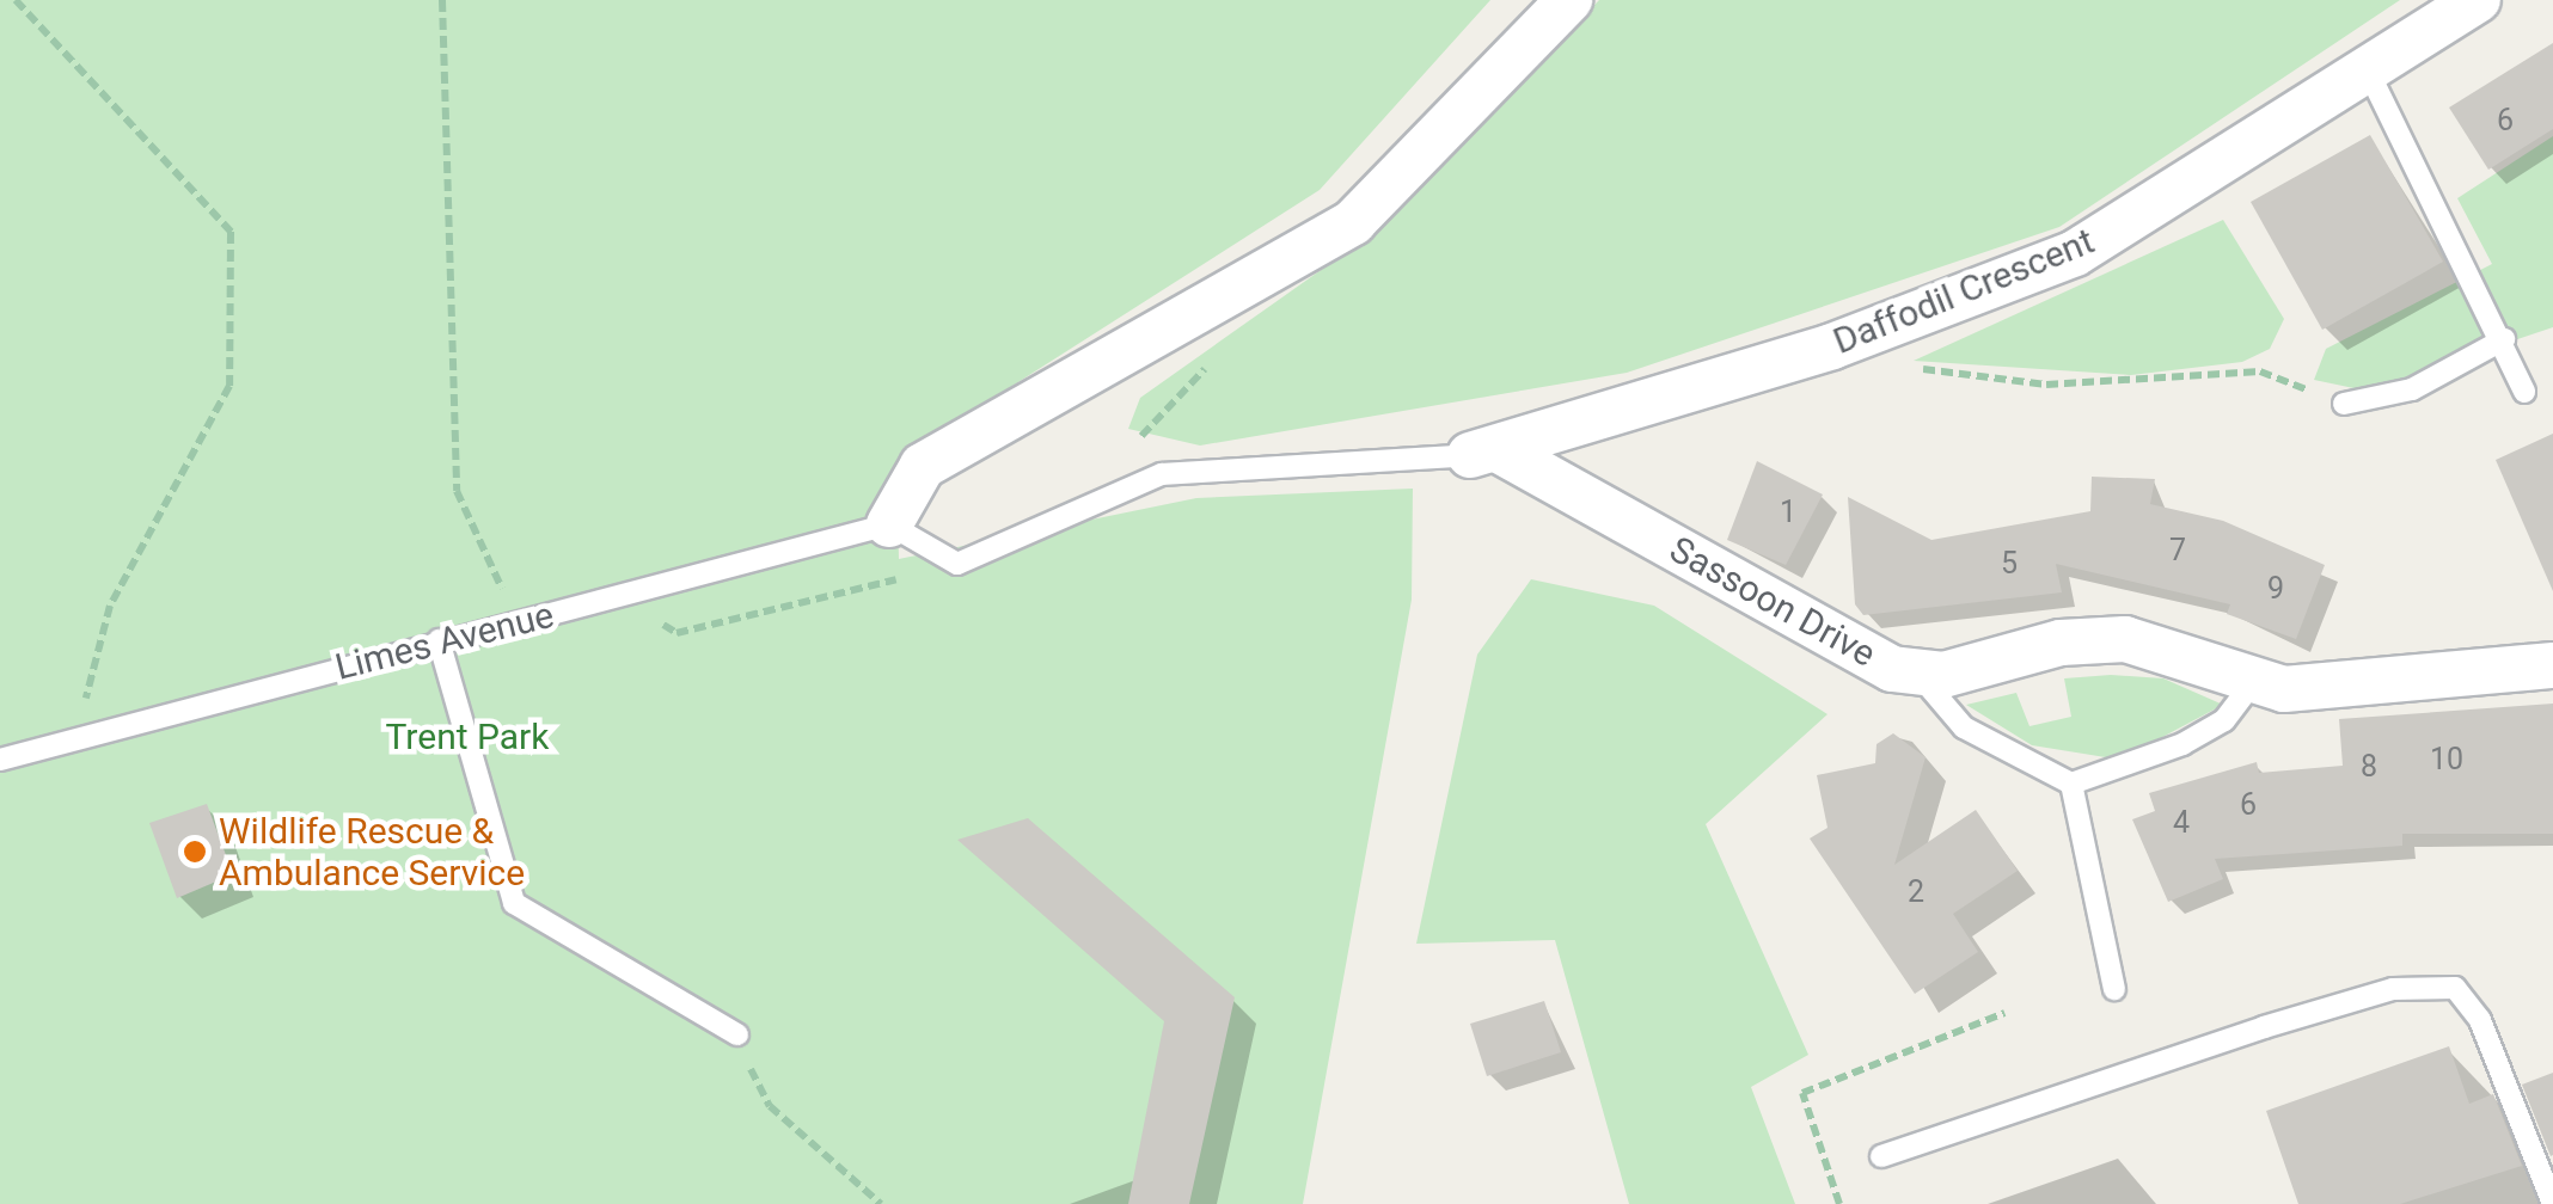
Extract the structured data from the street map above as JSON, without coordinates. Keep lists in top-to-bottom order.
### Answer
{
  "streets": {
    "street": ["Daffodil Crescent", "Sassoon Drive"],
    "lane": ["Limes Avenue"]
  },
  "crossings": [
    ["Daffodil Crescent", "Sassoon Drive"]
  ],
  "parks": ["Trent Park"],
  "places": ["Wildlife Rescue & Ambulance Service"],
  "house_numbers": [
    "6",
    "1",
    "7",
    "5",
    "9",
    "10",
    "8",
    "6",
    "4",
    "2"
  ]
}
